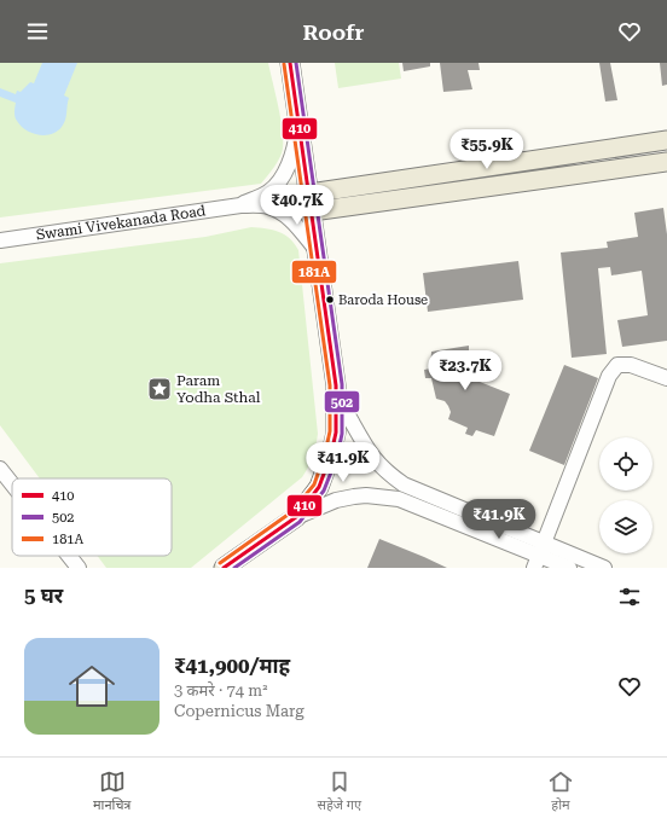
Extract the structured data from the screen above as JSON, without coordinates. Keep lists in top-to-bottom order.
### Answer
{
  "streets": {
    "street": ["Swami Vivekanada Road"]
  },
  "places": {
    "other": ["Baroda House"],
    "place": ["Param Yodha Sthal"]
  },
  "lines": ["transit line 410", "transit line 502", "transit line 181A"],
  "legend": ["410", "502", "181A"],
  "page": {
    "header": "Roofr",
    "price": [
      "₹55.9K",
      "₹40.7K",
      "₹23.7K",
      "₹41.9K",
      "₹41.9K"
    ],
    "heading": "5 घर",
    "list": [
      {
        "name": "₹41,900/माह",
        "note": "3 कमरे · 74 m² · Copernicus Marg"
      }
    ],
    "tabs": ["मानचित्र", "सहेजे गए", "होम"]
  }
}
